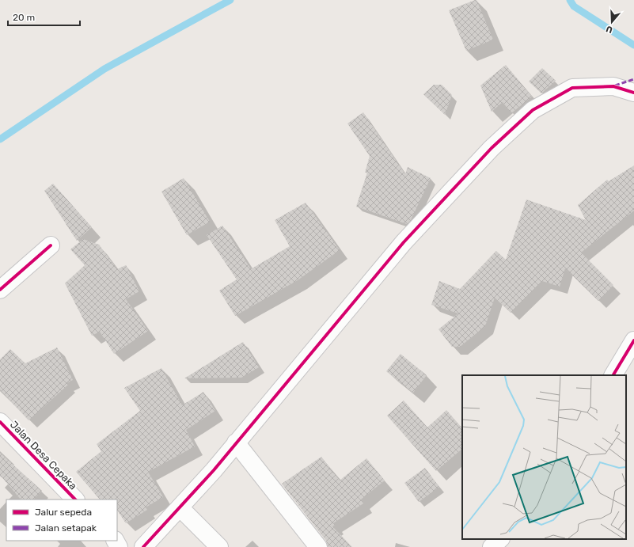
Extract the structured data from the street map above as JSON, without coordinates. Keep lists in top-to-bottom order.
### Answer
{
  "streets": {
    "street": ["Jalan Desa Cepaka"]
  },
  "legend": ["Jalur sepeda", "Jalan setapak"],
  "scale_bar": "20 m",
  "north": "bottom"
}
